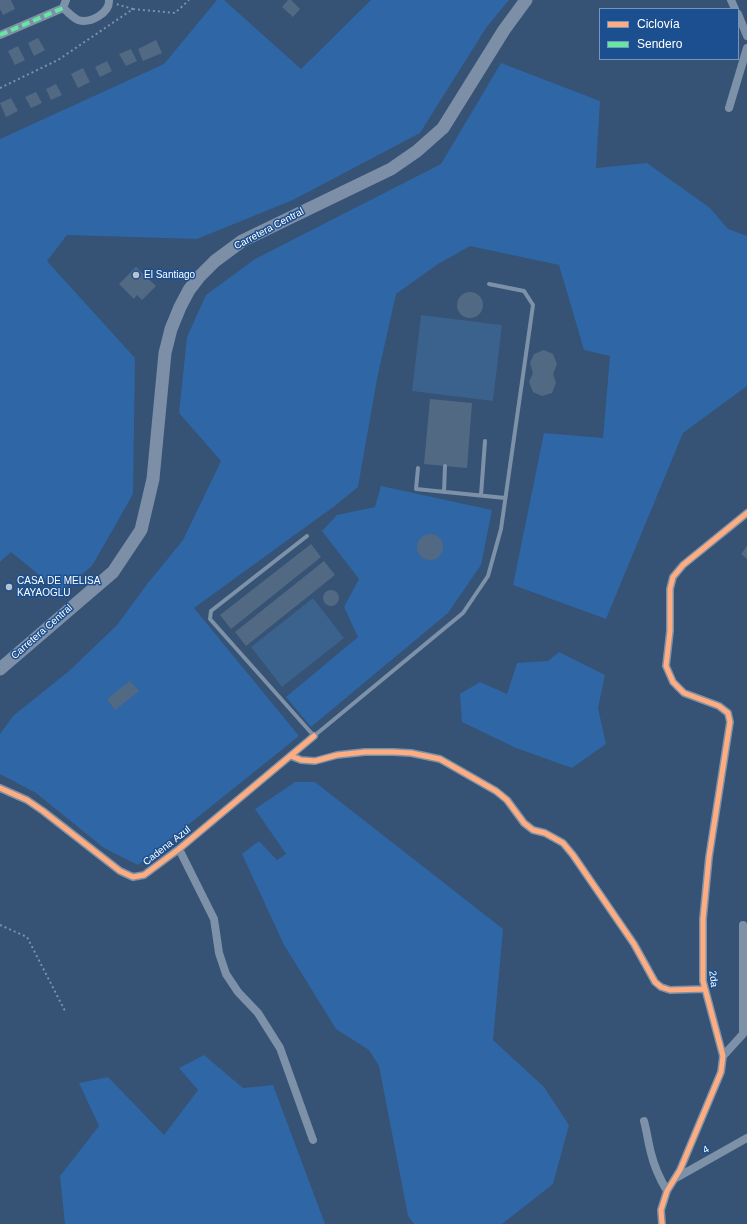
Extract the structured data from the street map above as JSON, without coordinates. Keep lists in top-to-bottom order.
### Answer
{
  "streets": {
    "main road": ["Carretera Central"],
    "street": ["Cadena Azul", "2da", "4"]
  },
  "crossings": [
    ["2da", "4"]
  ],
  "places": ["El Santiago", "CASA DE MELISA KAYAOGLU"],
  "legend": ["Ciclovía", "Sendero"]
}
